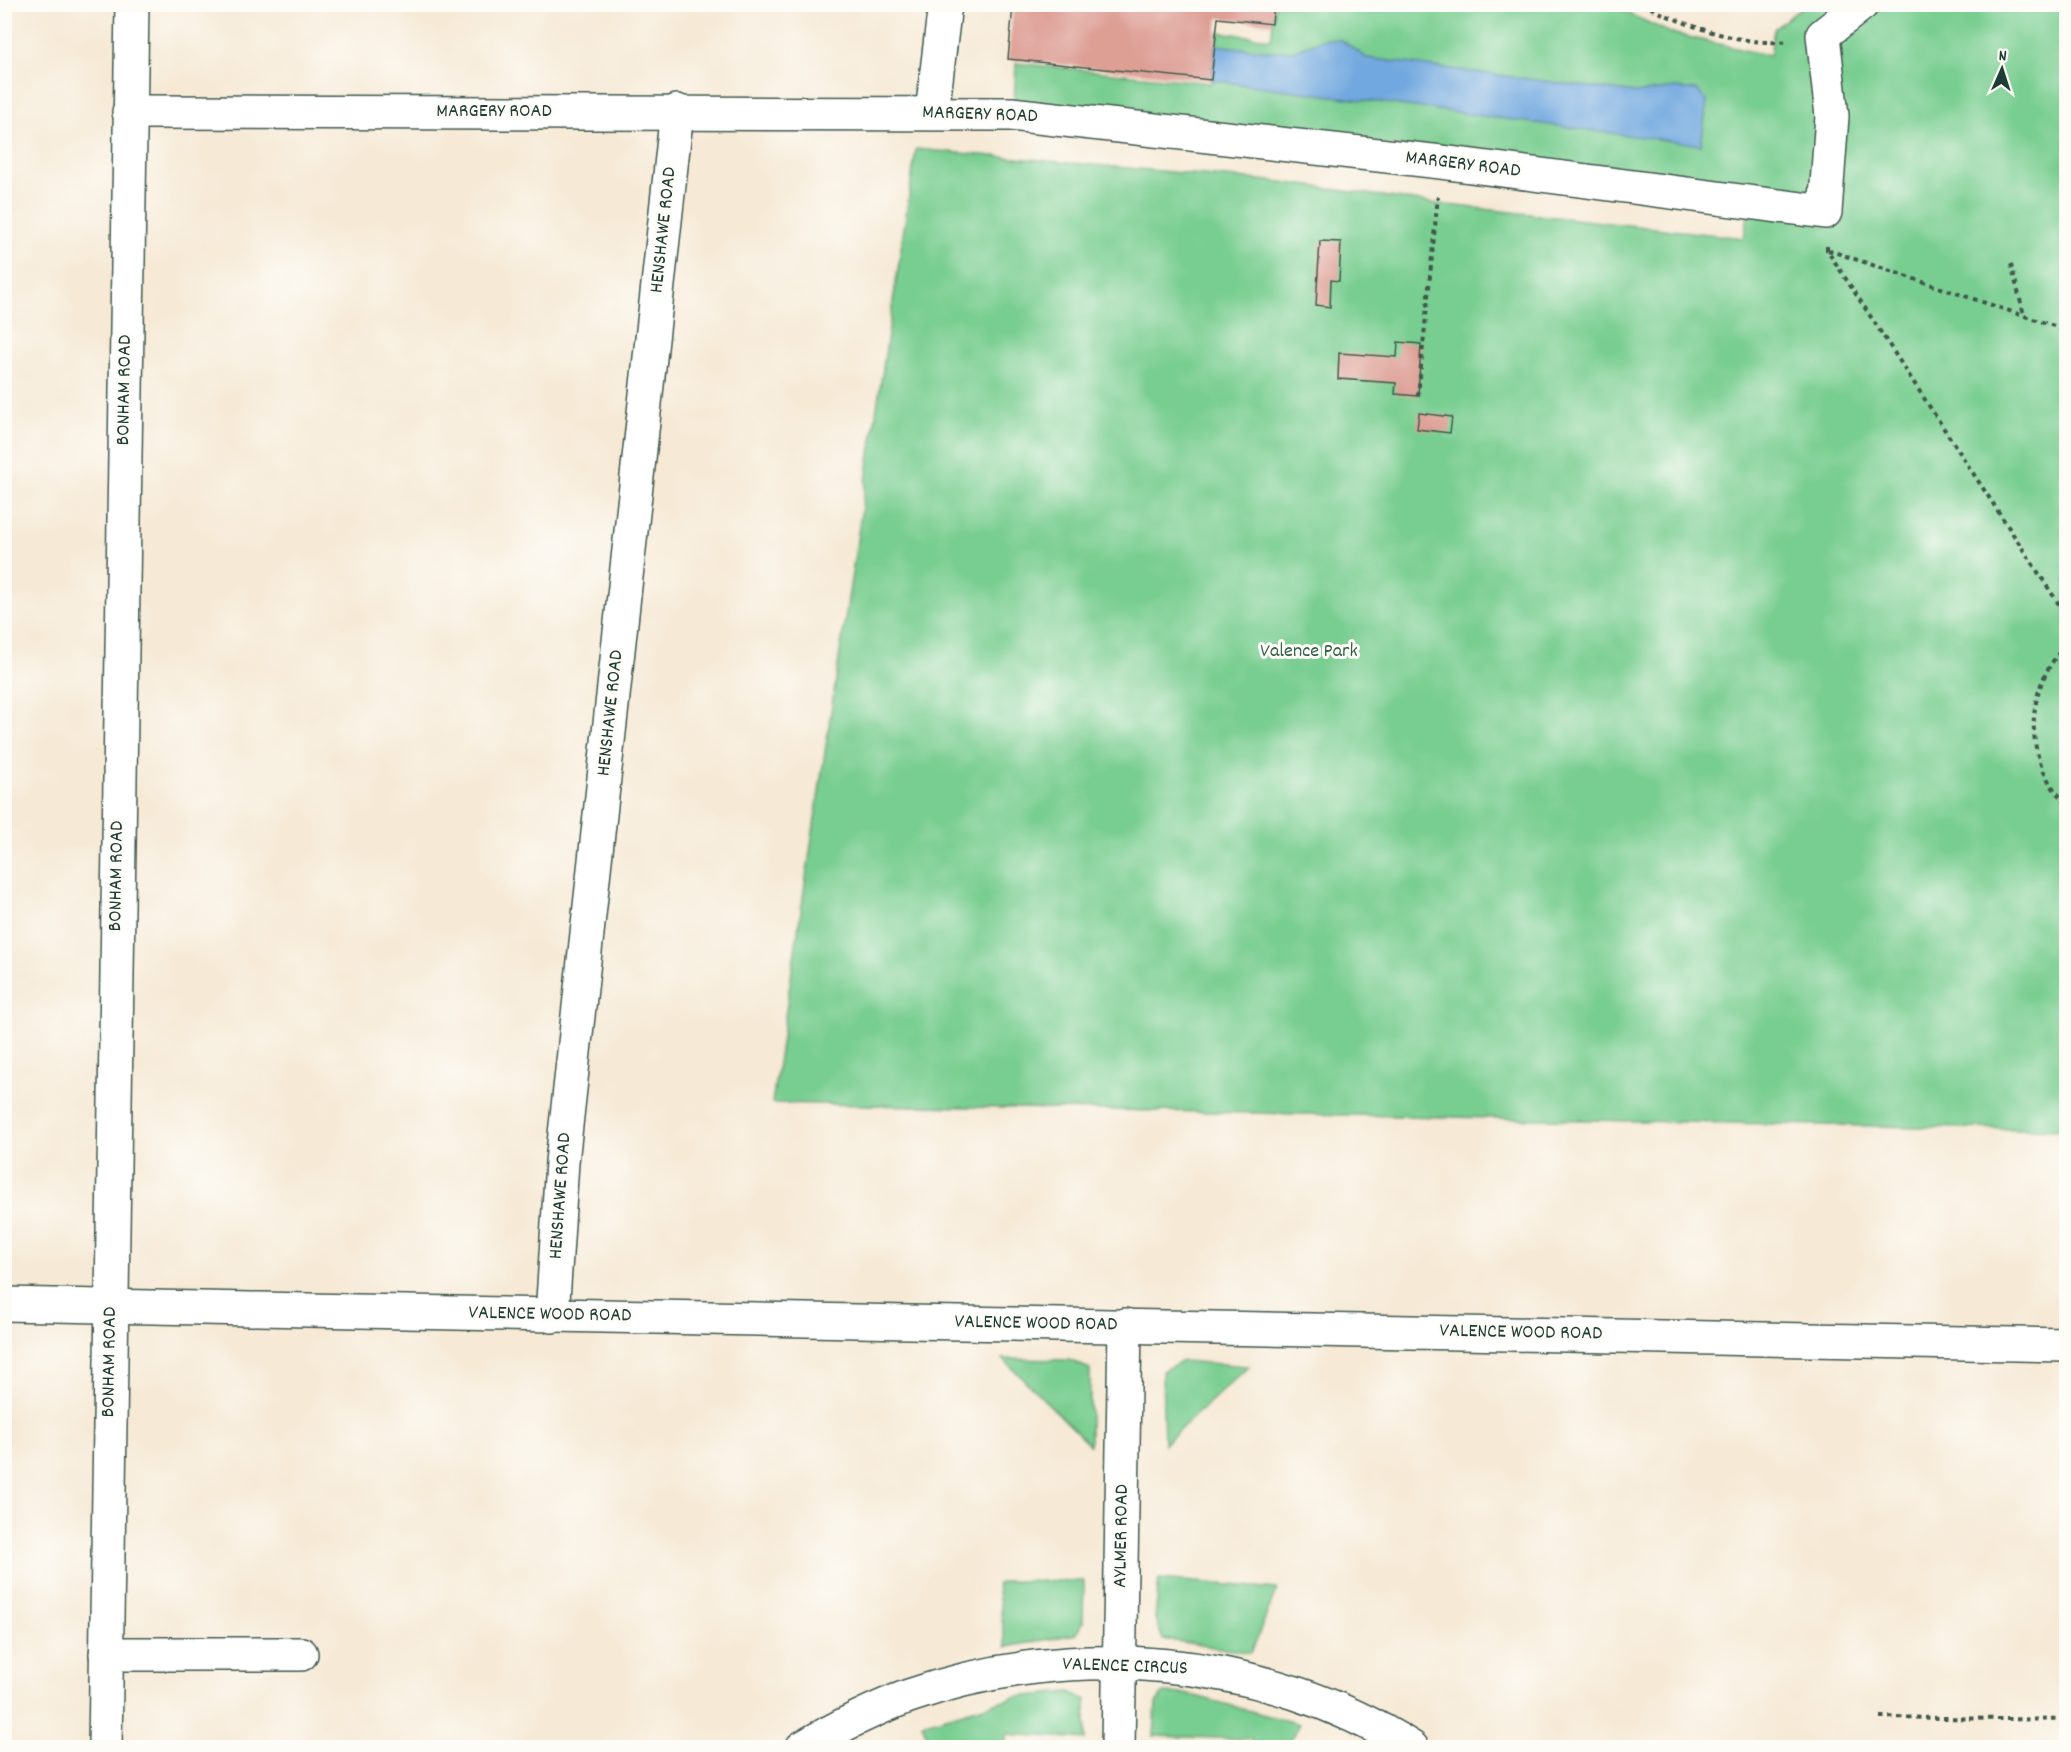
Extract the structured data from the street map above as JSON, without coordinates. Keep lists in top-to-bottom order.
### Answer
{
  "streets": {
    "street": [
      "MARGERY ROAD",
      "HENSHAWE ROAD",
      "BONHAM ROAD",
      "VALENCE WOOD ROAD",
      "AYLMER ROAD",
      "VALENCE CIRCUS"
    ]
  },
  "crossings": [
    ["MARGERY ROAD", "HENSHAWE ROAD"],
    ["MARGERY ROAD", "BONHAM ROAD"],
    ["HENSHAWE ROAD", "VALENCE WOOD ROAD"],
    ["BONHAM ROAD", "VALENCE WOOD ROAD"],
    ["VALENCE WOOD ROAD", "AYLMER ROAD"],
    ["AYLMER ROAD", "VALENCE CIRCUS"]
  ],
  "parks": ["Valence Park"],
  "north": "top"
}
